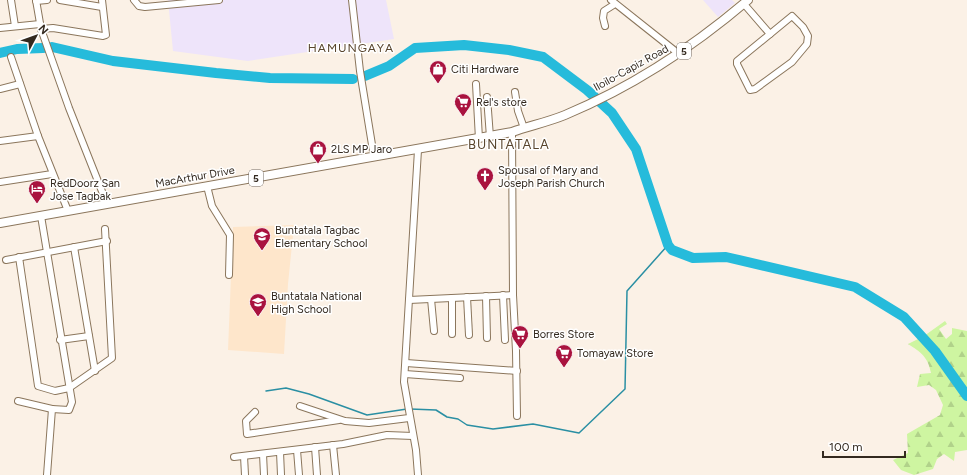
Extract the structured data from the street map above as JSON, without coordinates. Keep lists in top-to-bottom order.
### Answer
{
  "streets": {
    "main road": ["5", "Iloilo-Capiz Road", "MacArthur Drive"]
  },
  "crossings": [
    ["Iloilo-Capiz Road", "MacArthur Drive"]
  ],
  "districts": ["HAMUNGAYA", "BUNTATALA"],
  "places": {
    "shop": ["Citi Hardware", "2LS MP Jaro"],
    "supermarket": ["Rel's store", "Borres Store", "Tomayaw Store"],
    "church": ["Spousal of Mary and Joseph Parish Church"],
    "hotel": ["RedDoorz San Jose Tagbak"],
    "school or university": ["Buntatala Tagbac Elementary School", "Buntatala National High School"]
  },
  "scale_bar": "100 m",
  "north": "top right"
}
